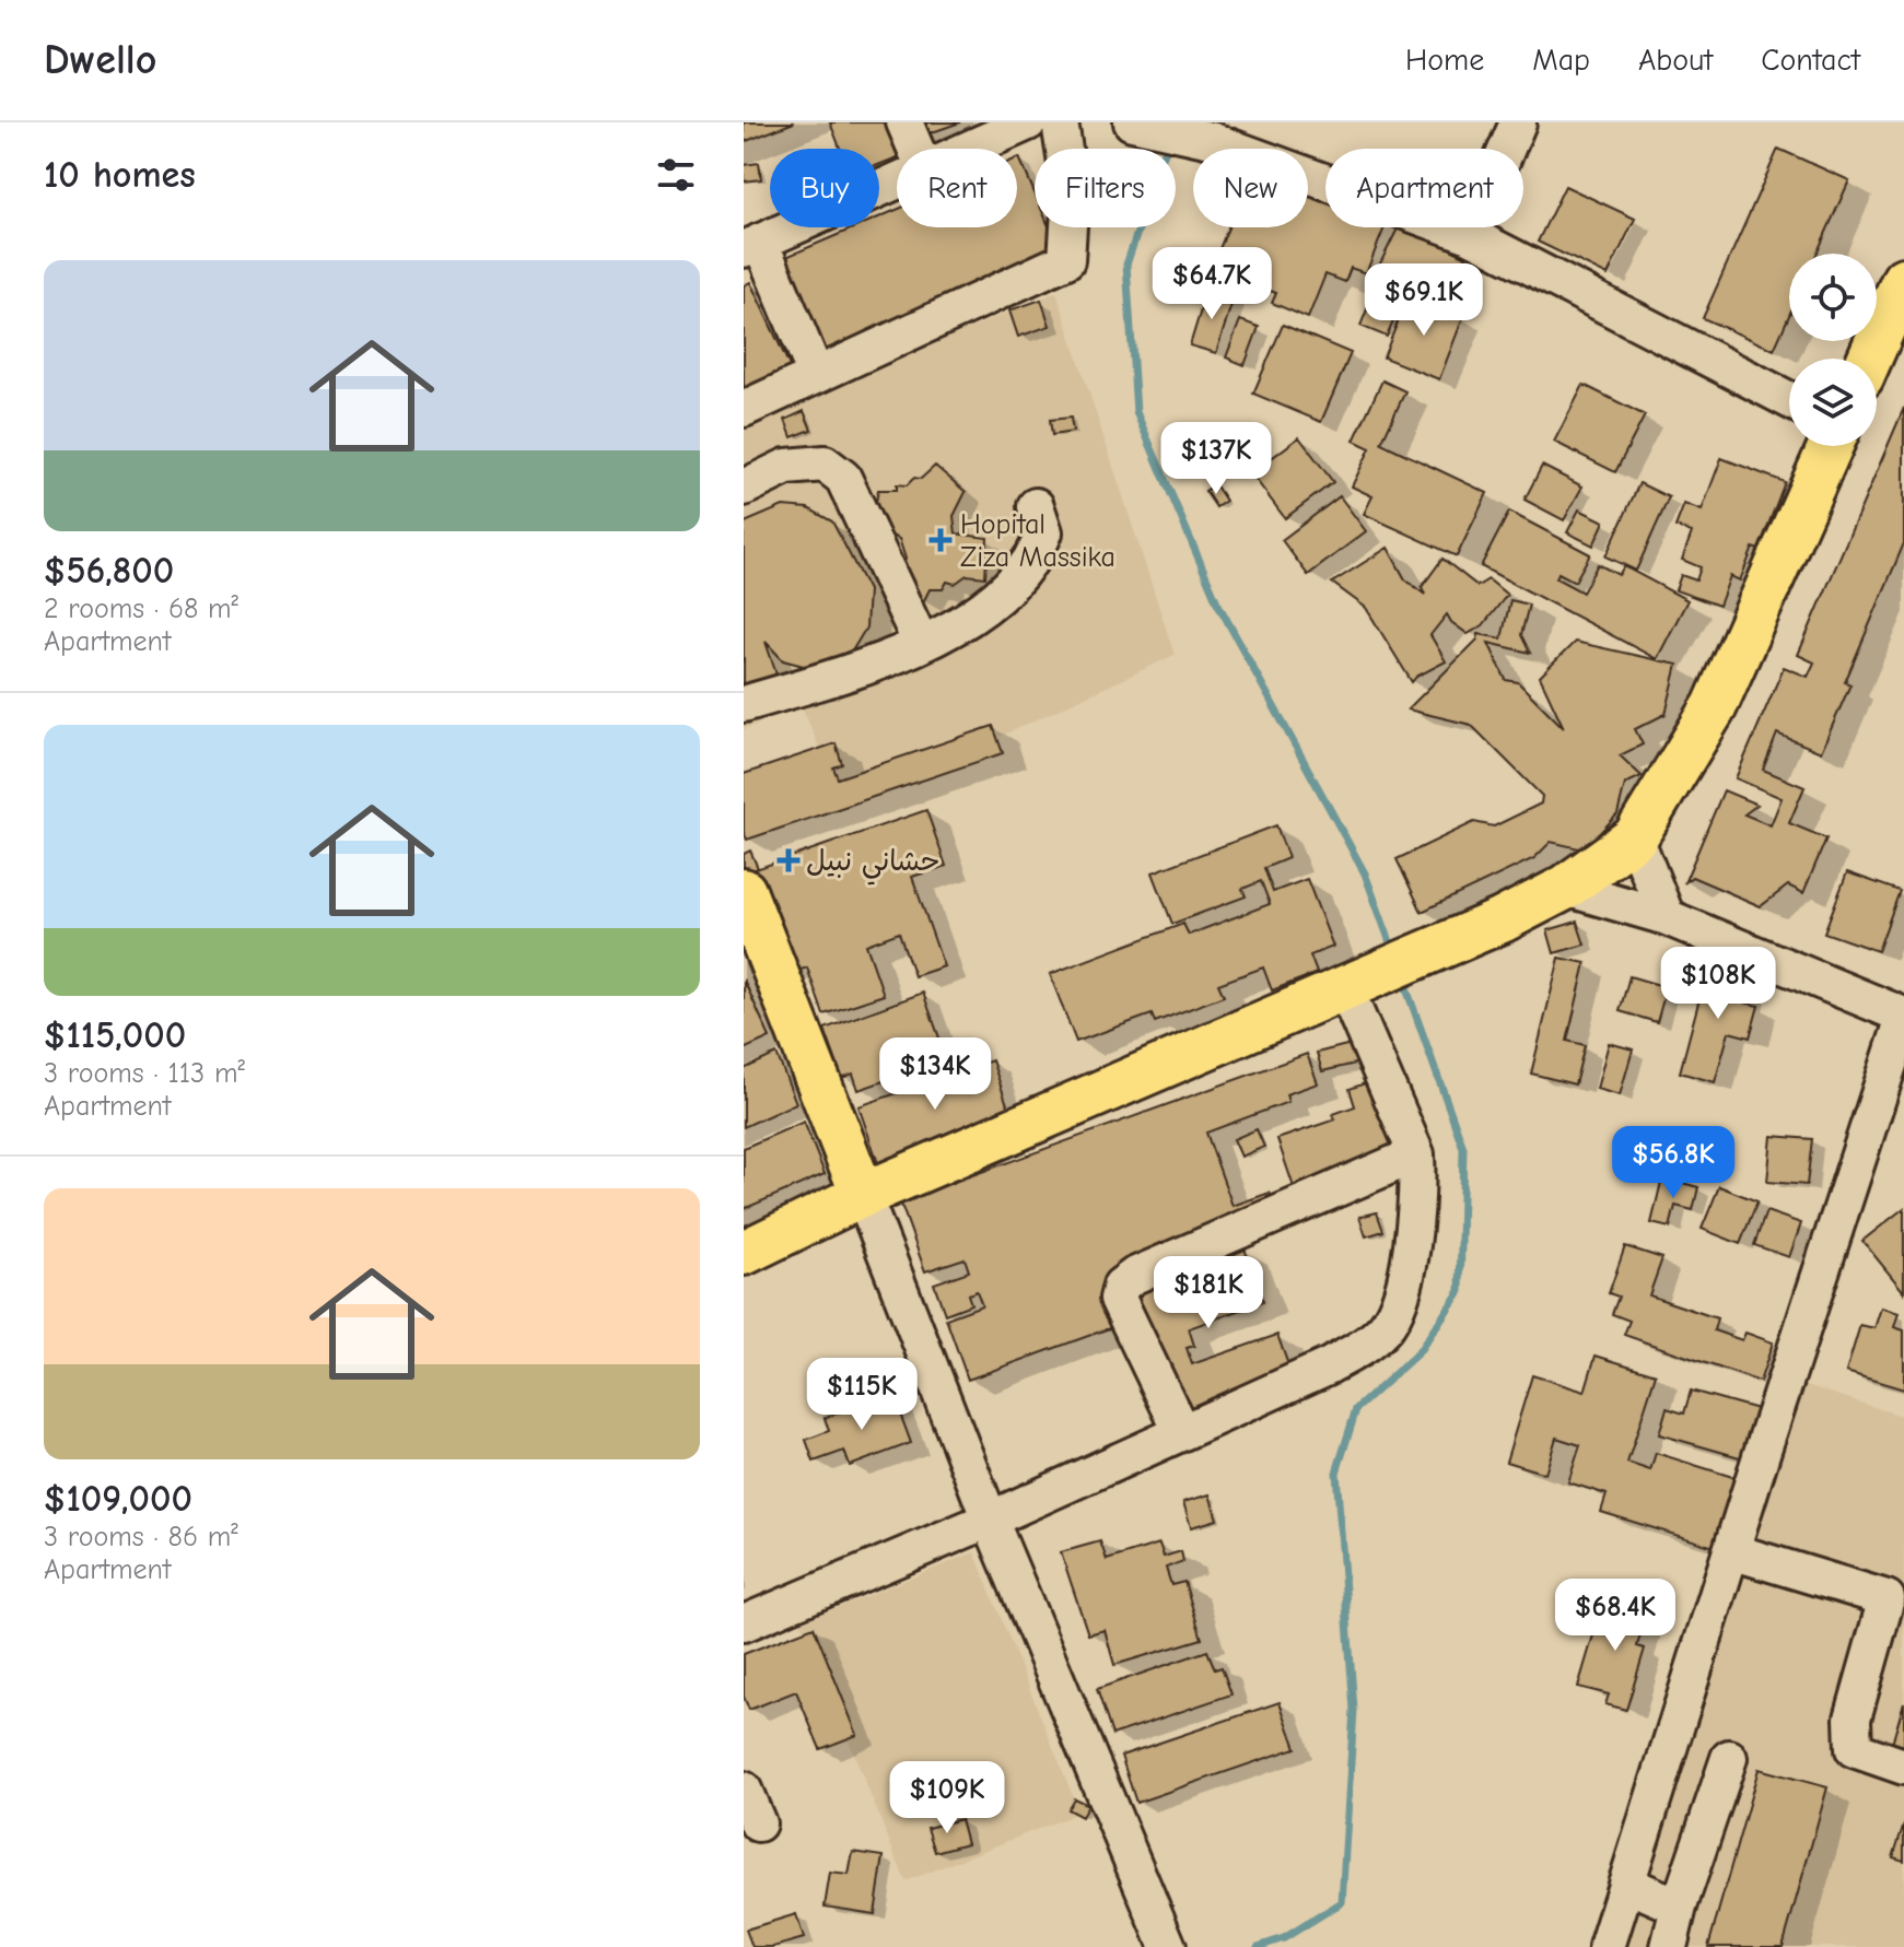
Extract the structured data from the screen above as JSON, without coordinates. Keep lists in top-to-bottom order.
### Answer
{
  "places": {
    "health": ["Hopital Ziza Massika", "حشاني نبيل"]
  },
  "page": {
    "header": "Dwello",
    "nav": [
      "Home",
      "Map",
      "About",
      "Contact"
    ],
    "heading": "10 homes",
    "chip": [
      "Buy",
      "Rent",
      "Filters",
      "New",
      "Apartment"
    ],
    "list": [
      {
        "name": "$56,800",
        "note": "2 rooms · 68 m² · Apartment"
      },
      {
        "name": "$115,000",
        "note": "3 rooms · 113 m² · Apartment"
      },
      {
        "name": "$109,000",
        "note": "3 rooms · 86 m² · Apartment"
      }
    ],
    "price": [
      "$64.7K",
      "$69.1K",
      "$137K",
      "$108K",
      "$134K",
      "$56.8K",
      "$181K",
      "$115K",
      "$68.4K",
      "$109K"
    ]
  }
}
